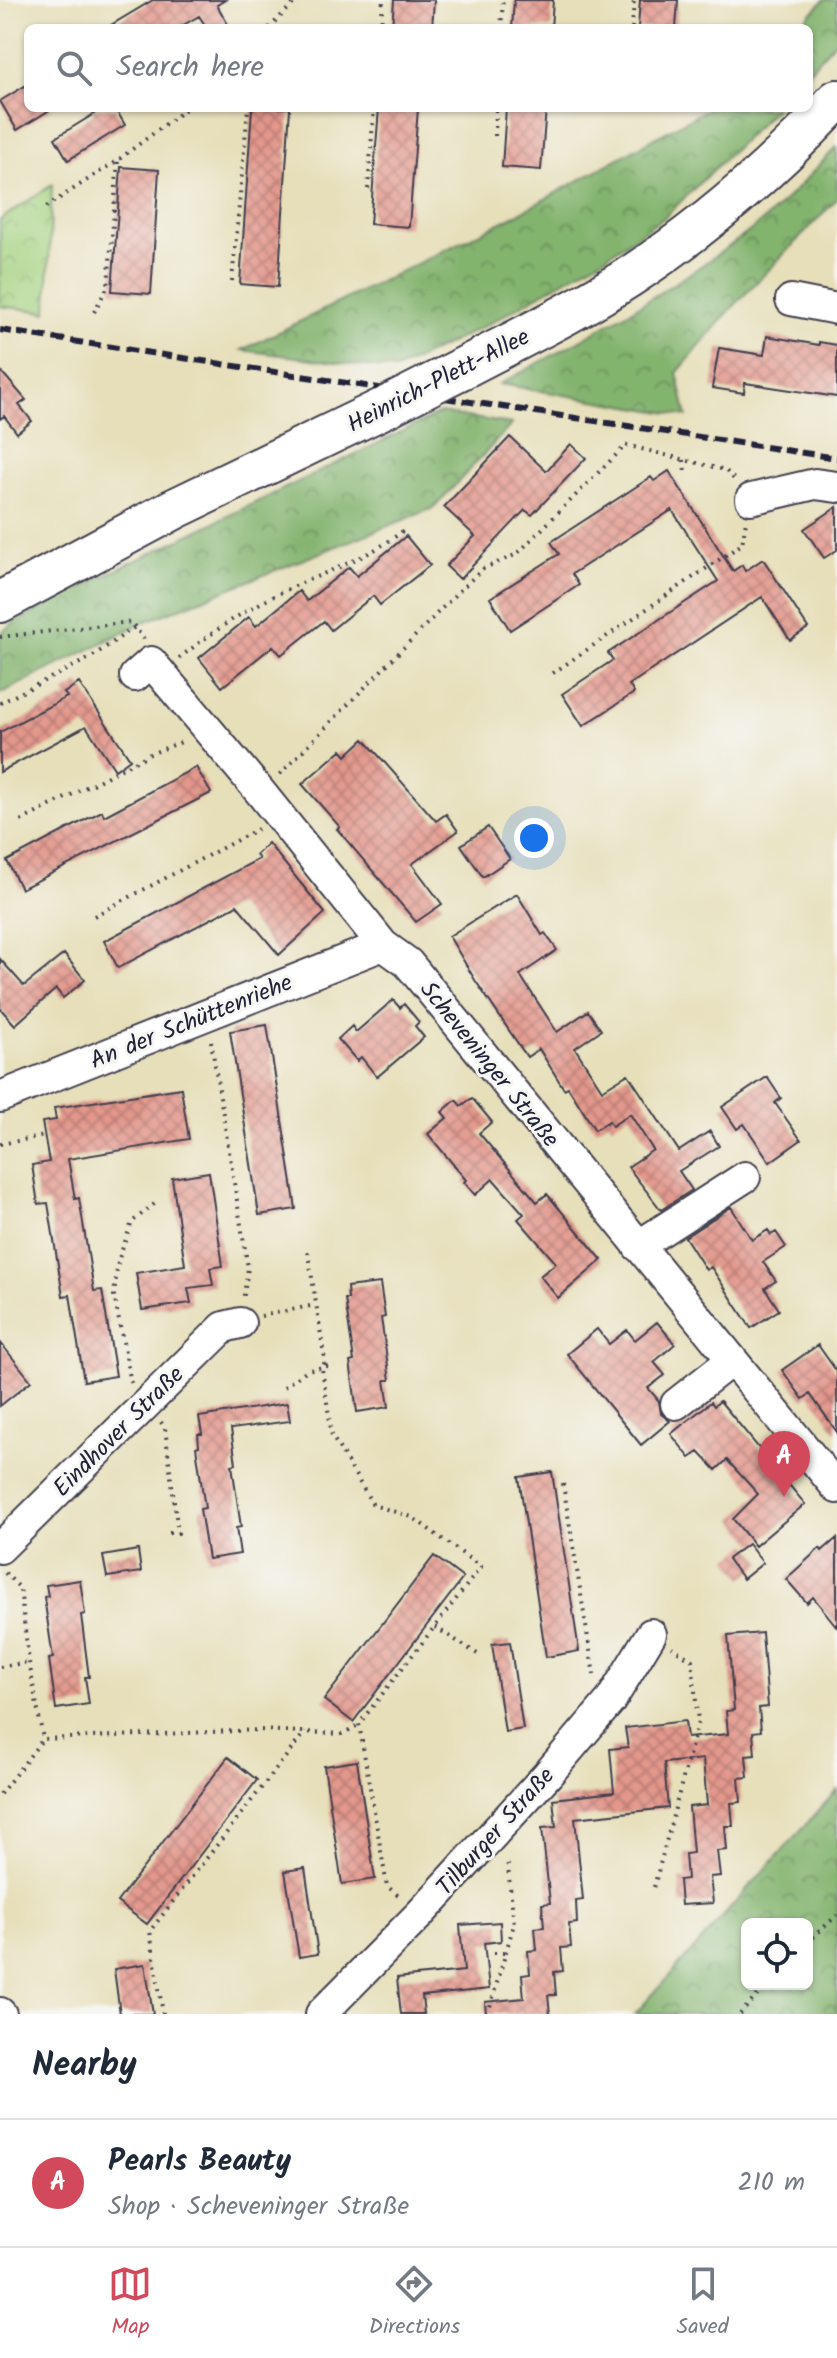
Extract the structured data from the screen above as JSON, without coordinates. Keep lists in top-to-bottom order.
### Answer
{
  "streets": {
    "main road": ["Heinrich-Plett-Allee"],
    "street": [
      "An der Schüttenriehe",
      "Scheveninger Straße",
      "Eindhover Straße",
      "Tilburger Straße"
    ]
  },
  "crossings": [
    ["An der Schüttenriehe", "Scheveninger Straße"]
  ],
  "page": {
    "search": "Search here",
    "pins": "A",
    "heading": "Nearby",
    "list": [
      {
        "mark": "A",
        "name": "Pearls Beauty",
        "note": "Shop · Scheveninger Straße",
        "value": "210 m"
      }
    ],
    "nav": ["Map", "Directions", "Saved"]
  }
}
